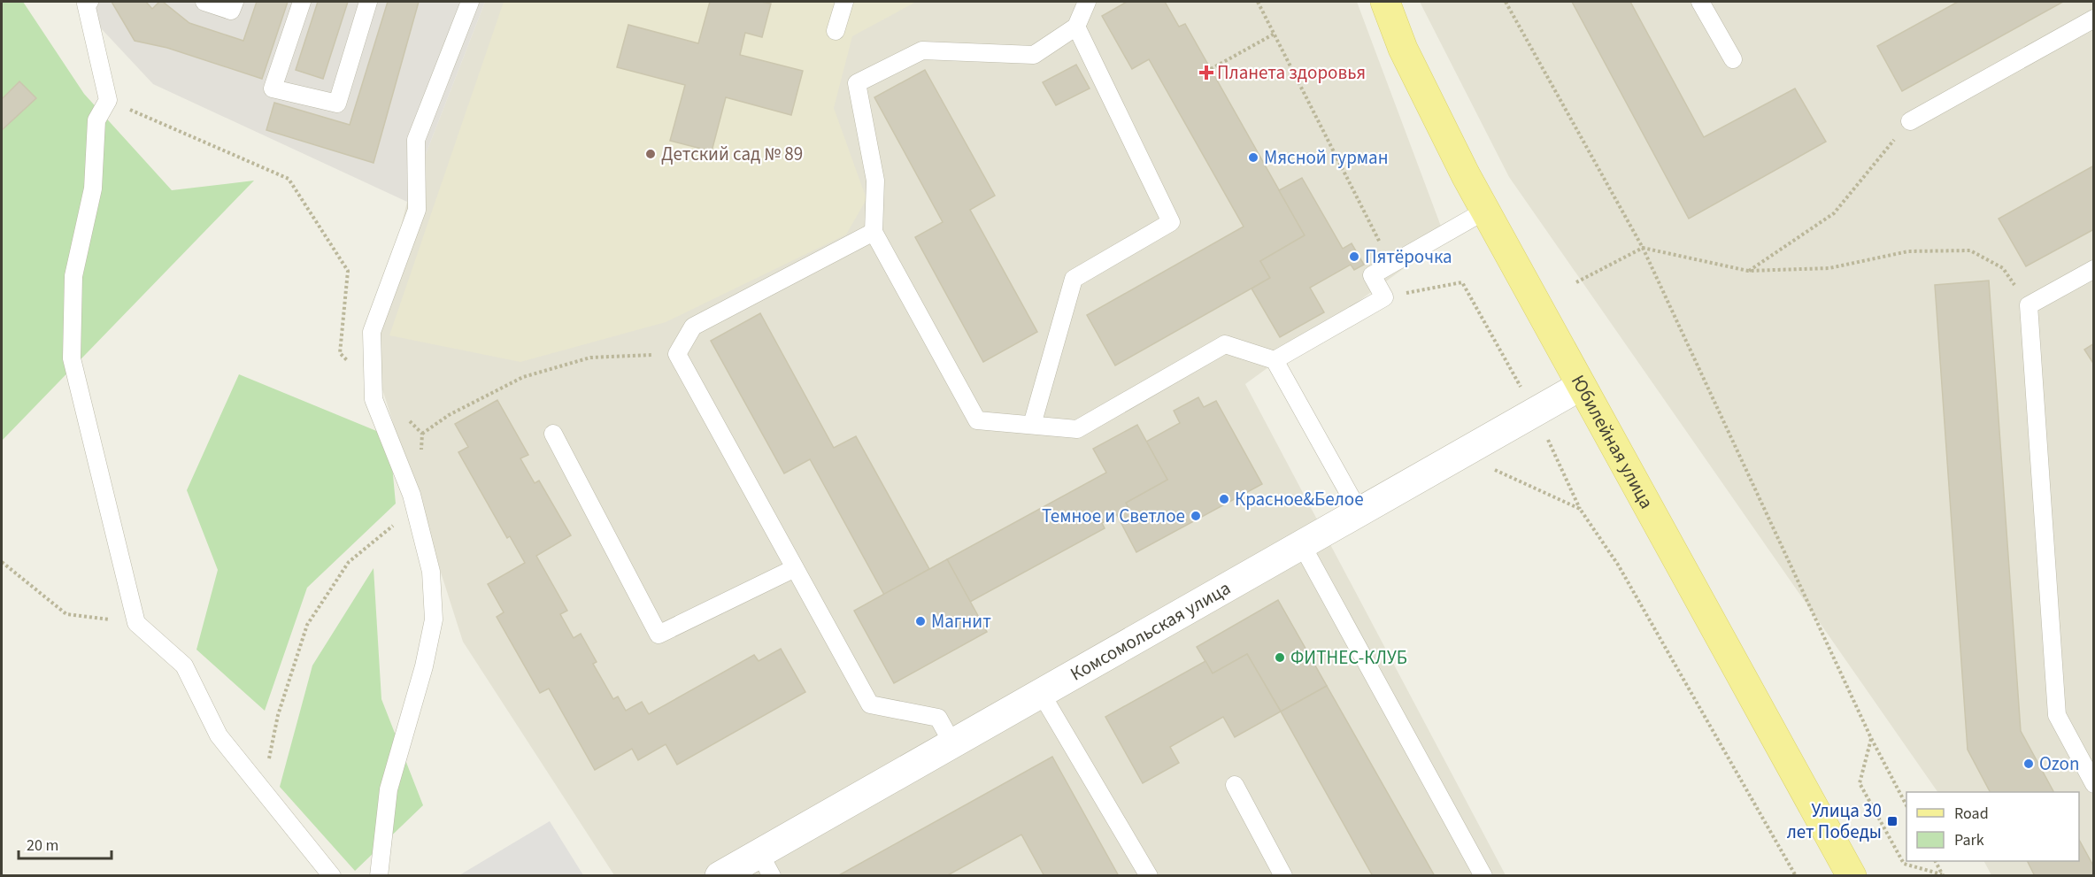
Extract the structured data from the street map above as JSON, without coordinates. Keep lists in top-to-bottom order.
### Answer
{
  "streets": {
    "main road": ["Юбилейная улица"],
    "street": ["Комсомольская улица"]
  },
  "crossings": [
    ["Юбилейная улица", "Комсомольская улица"]
  ],
  "places": {
    "health": ["Планета здоровья"],
    "other": [
      "Детский сад № 89",
      "Мясной гурман",
      "Пятёрочка",
      "Красное&Белое",
      "Темное и Светлое",
      "Магнит",
      "ФИТНЕС-КЛУБ",
      "Ozon"
    ],
    "transit": ["Улица 30 лет Победы"]
  },
  "legend": ["Road", "Park"],
  "scale_bar": "20 m"
}
